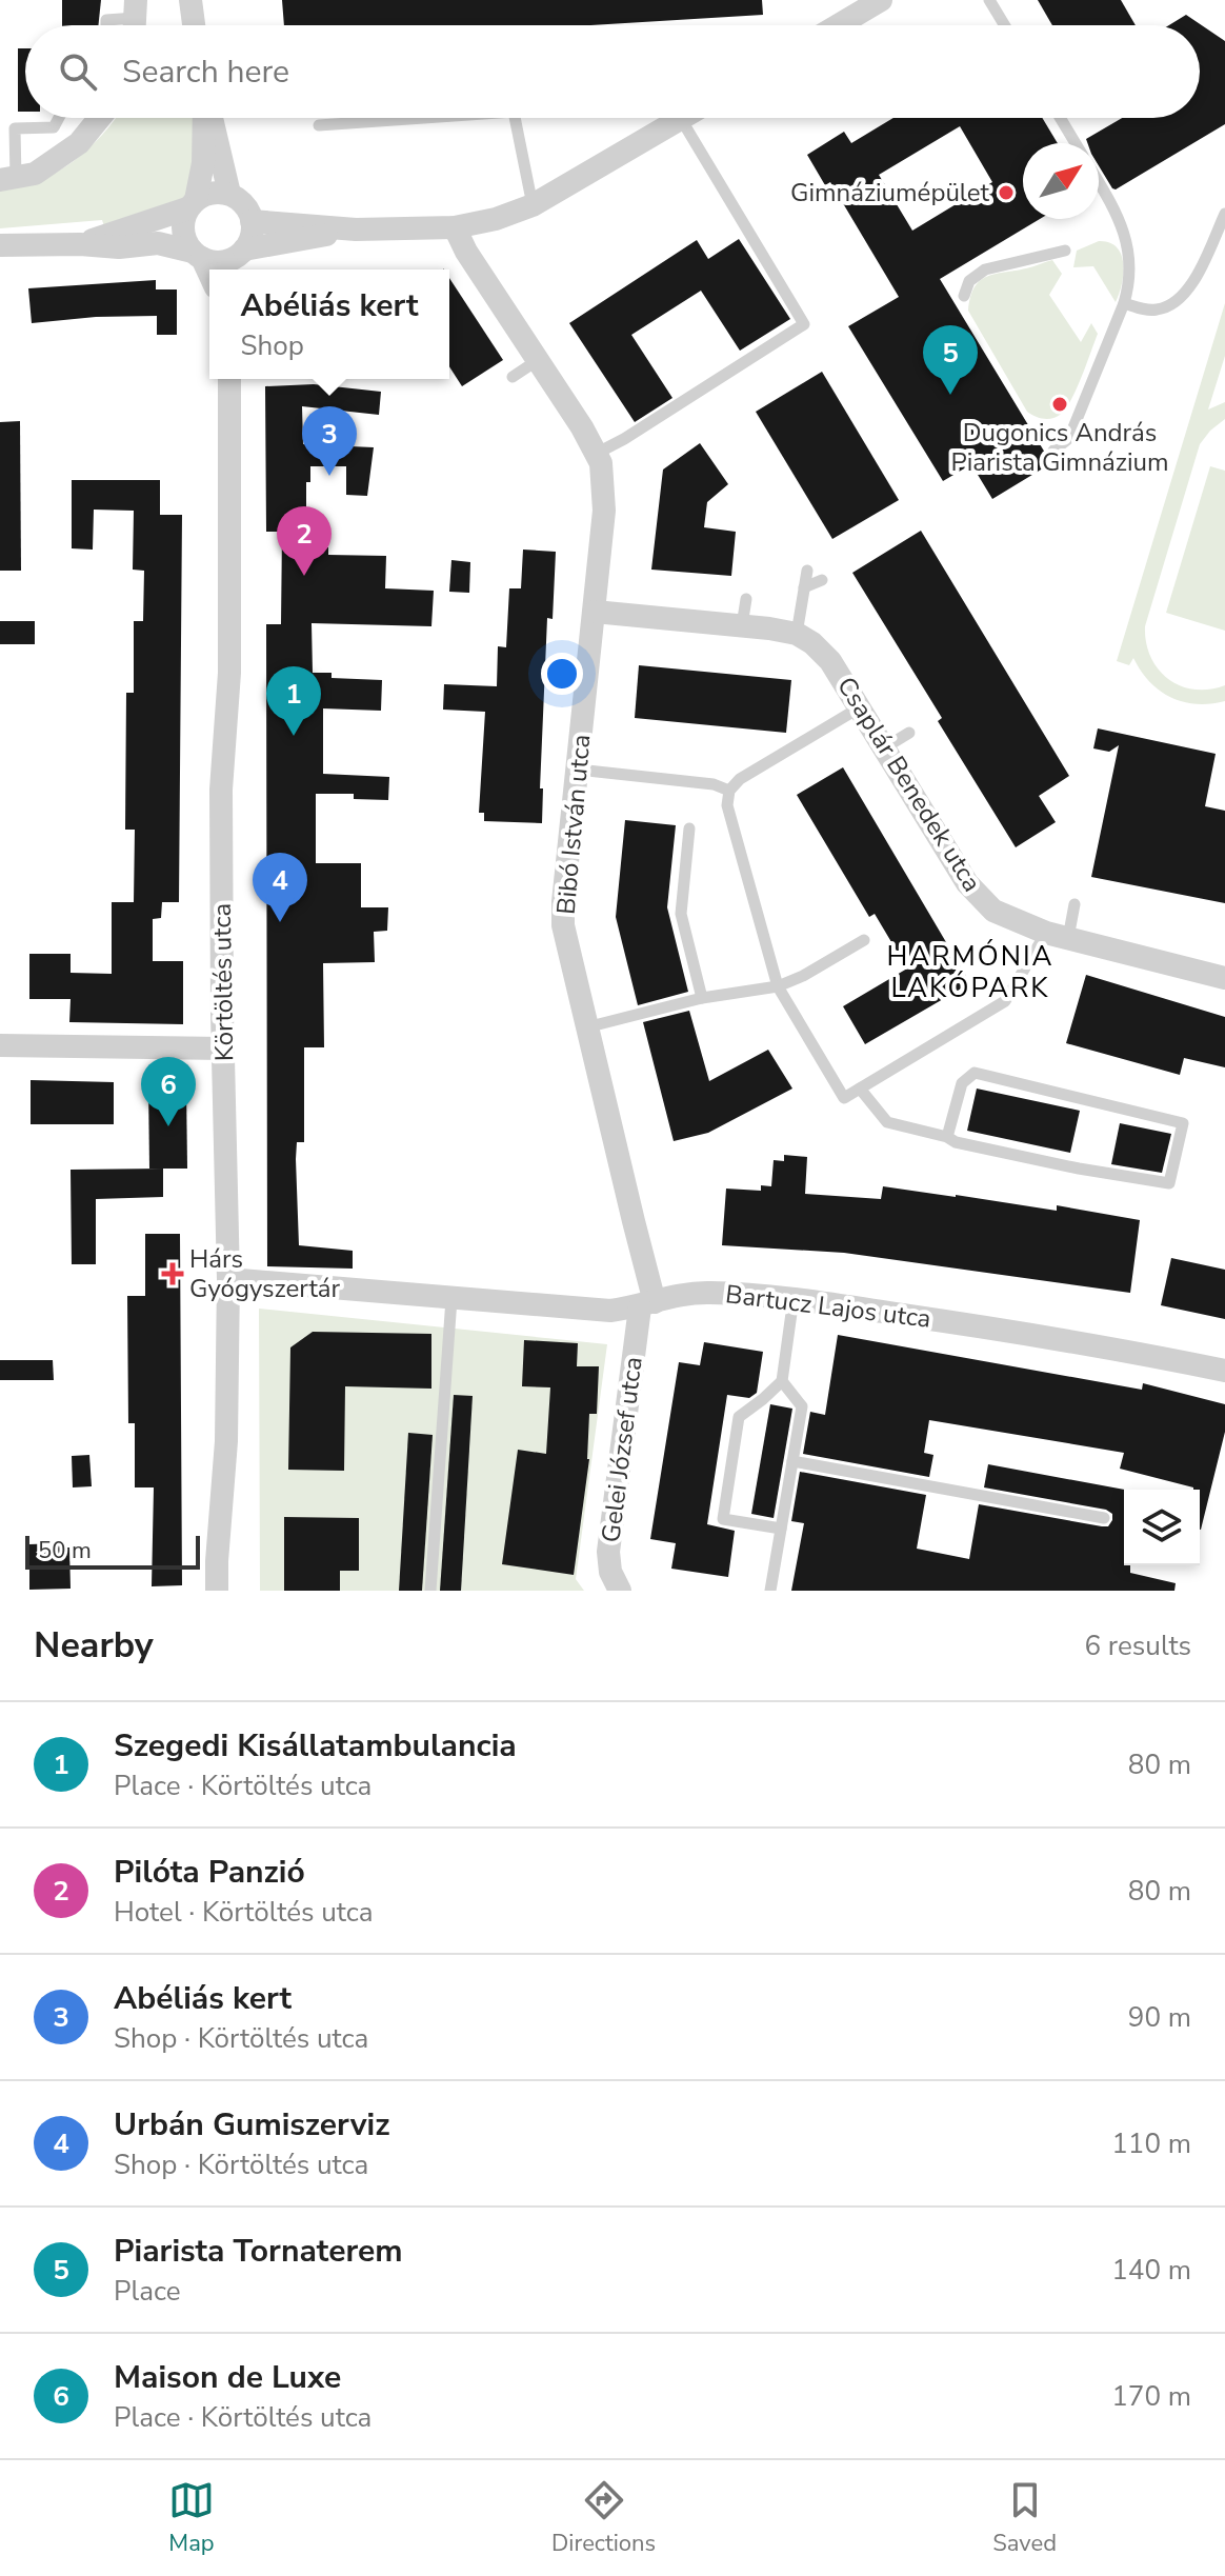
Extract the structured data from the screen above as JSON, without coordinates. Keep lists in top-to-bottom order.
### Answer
{
  "streets": {
    "street": [
      "Csaplár Benedek utca",
      "Bibó István utca",
      "Körtöltés utca",
      "Bartucz Lajos utca",
      "Gelei József utca"
    ]
  },
  "crossings": [
    ["Bibó István utca", "Bartucz Lajos utca"],
    ["Bibó István utca", "Gelei József utca"],
    ["Körtöltés utca", "Bartucz Lajos utca"],
    ["Bartucz Lajos utca", "Gelei József utca"]
  ],
  "districts": ["HARMÓNIA LAKÓPARK"],
  "places": {
    "other": ["Gimnáziumépület", "Dugonics András Piarista Gimnázium"],
    "health": ["Hárs Gyógyszertár"]
  },
  "scale_bar": "50 m",
  "north": "top right",
  "page": {
    "search": "Search here",
    "popup": ["Abéliás kert", "Shop"],
    "pins": [
      "5",
      "3",
      "2",
      "1",
      "4",
      "6"
    ],
    "scale": "50 m",
    "heading": ["Nearby", "6 results"],
    "list": [
      {
        "mark": "1",
        "name": "Szegedi Kisállatambulancia",
        "note": "Place · Körtöltés utca",
        "value": "80 m"
      },
      {
        "mark": "2",
        "name": "Pilóta Panzió",
        "note": "Hotel · Körtöltés utca",
        "value": "80 m"
      },
      {
        "mark": "3",
        "name": "Abéliás kert",
        "note": "Shop · Körtöltés utca",
        "value": "90 m"
      },
      {
        "mark": "4",
        "name": "Urbán Gumiszerviz",
        "note": "Shop · Körtöltés utca",
        "value": "110 m"
      },
      {
        "mark": "5",
        "name": "Piarista Tornaterem",
        "note": "Place",
        "value": "140 m"
      },
      {
        "mark": "6",
        "name": "Maison de Luxe",
        "note": "Place · Körtöltés utca",
        "value": "170 m"
      }
    ],
    "nav": ["Map", "Directions", "Saved"]
  }
}
